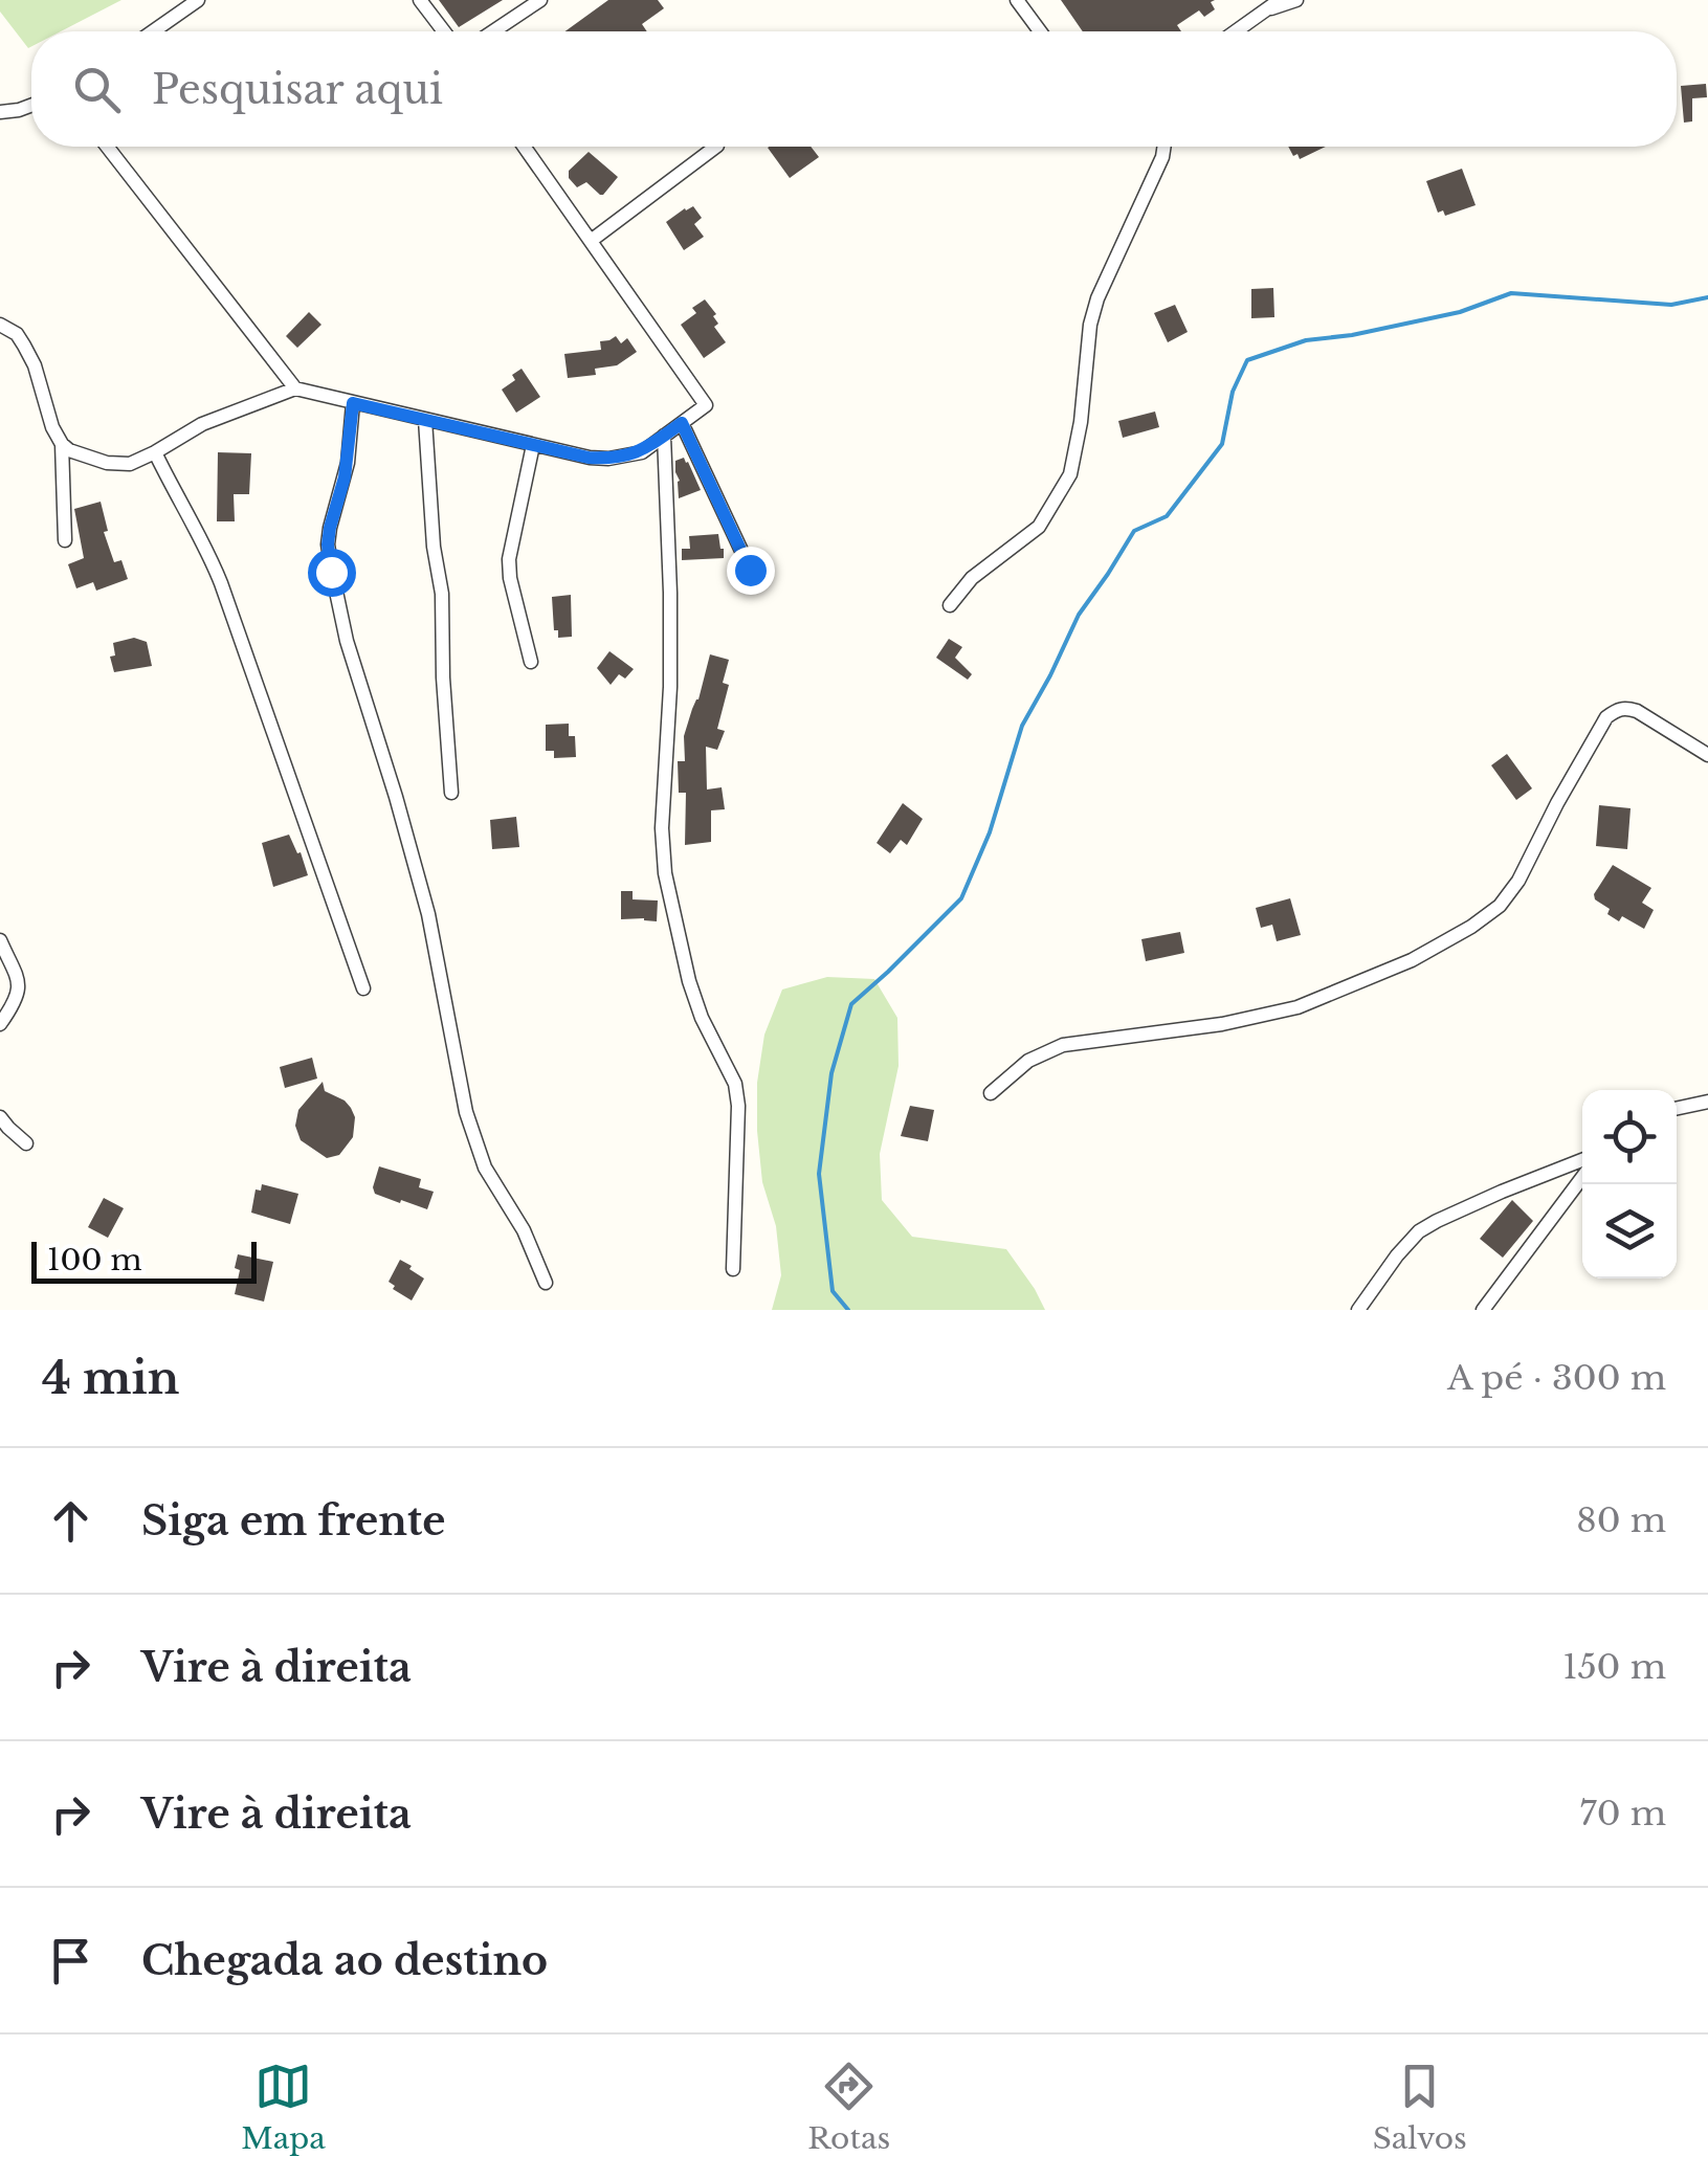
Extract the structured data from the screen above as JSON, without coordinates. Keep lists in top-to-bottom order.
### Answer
{
  "scale_bar": "100 m",
  "page": {
    "search": "Pesquisar aqui",
    "scale": "100 m",
    "heading": ["4 min", "A pé · 300 m"],
    "list": [
      ["Siga em frente", "80 m"],
      ["Vire à direita", "150 m"],
      ["Vire à direita", "70 m"],
      "Chegada ao destino"
    ],
    "nav": ["Mapa", "Rotas", "Salvos"]
  }
}
